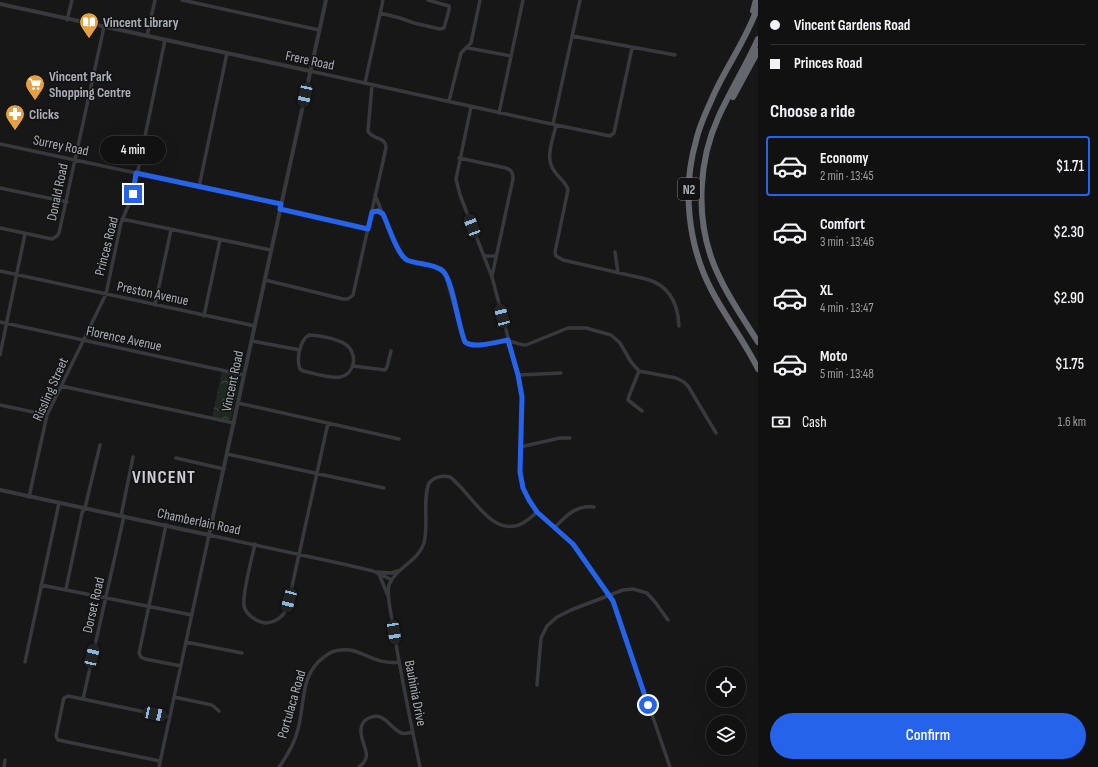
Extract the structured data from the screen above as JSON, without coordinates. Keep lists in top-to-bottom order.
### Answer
{
  "streets": {
    "highway": ["N2"],
    "street": [
      "Frere Road",
      "Surrey Road",
      "Donald Road",
      "Princes Road",
      "Preston Avenue",
      "Florence Avenue",
      "Vincent Road",
      "Rissling Street",
      "Chamberlain Road",
      "Dorset Road",
      "Bauhinia Drive",
      "Portulaca Road"
    ]
  },
  "crossings": [
    ["Frere Road", "Donald Road"],
    ["Frere Road", "Princes Road"],
    ["Frere Road", "Vincent Road"],
    ["Surrey Road", "Donald Road"],
    ["Surrey Road", "Princes Road"],
    ["Surrey Road", "Vincent Road"],
    ["Princes Road", "Preston Avenue"],
    ["Princes Road", "Rissling Street"],
    ["Preston Avenue", "Vincent Road"],
    ["Preston Avenue", "Rissling Street"],
    ["Florence Avenue", "Vincent Road"],
    ["Florence Avenue", "Rissling Street"],
    ["Vincent Road", "Chamberlain Road"],
    ["Rissling Street", "Chamberlain Road"],
    ["Chamberlain Road", "Dorset Road"],
    ["Chamberlain Road", "Bauhinia Drive"],
    ["Bauhinia Drive", "Portulaca Road"]
  ],
  "districts": ["VINCENT"],
  "places": {
    "library": ["Vincent Library"],
    "supermarket": ["Vincent Park Shopping Centre"],
    "pharmacy": ["Clicks"]
  },
  "page": {
    "banner": ["Vincent Gardens Road", "Princes Road"],
    "heading": "Choose a ride",
    "bubble": "4 min",
    "list": [
      {
        "name": "Economy",
        "note": "2 min · 13:45",
        "value": "$1.71"
      },
      {
        "name": "Comfort",
        "note": "3 min · 13:46",
        "value": "$2.30"
      },
      {
        "name": "XL",
        "note": "4 min · 13:47",
        "value": "$2.90"
      },
      {
        "name": "Moto",
        "note": "5 min · 13:48",
        "value": "$1.75"
      }
    ],
    "pay": ["Cash", "1.6 km"],
    "buttons": "Confirm"
  }
}
